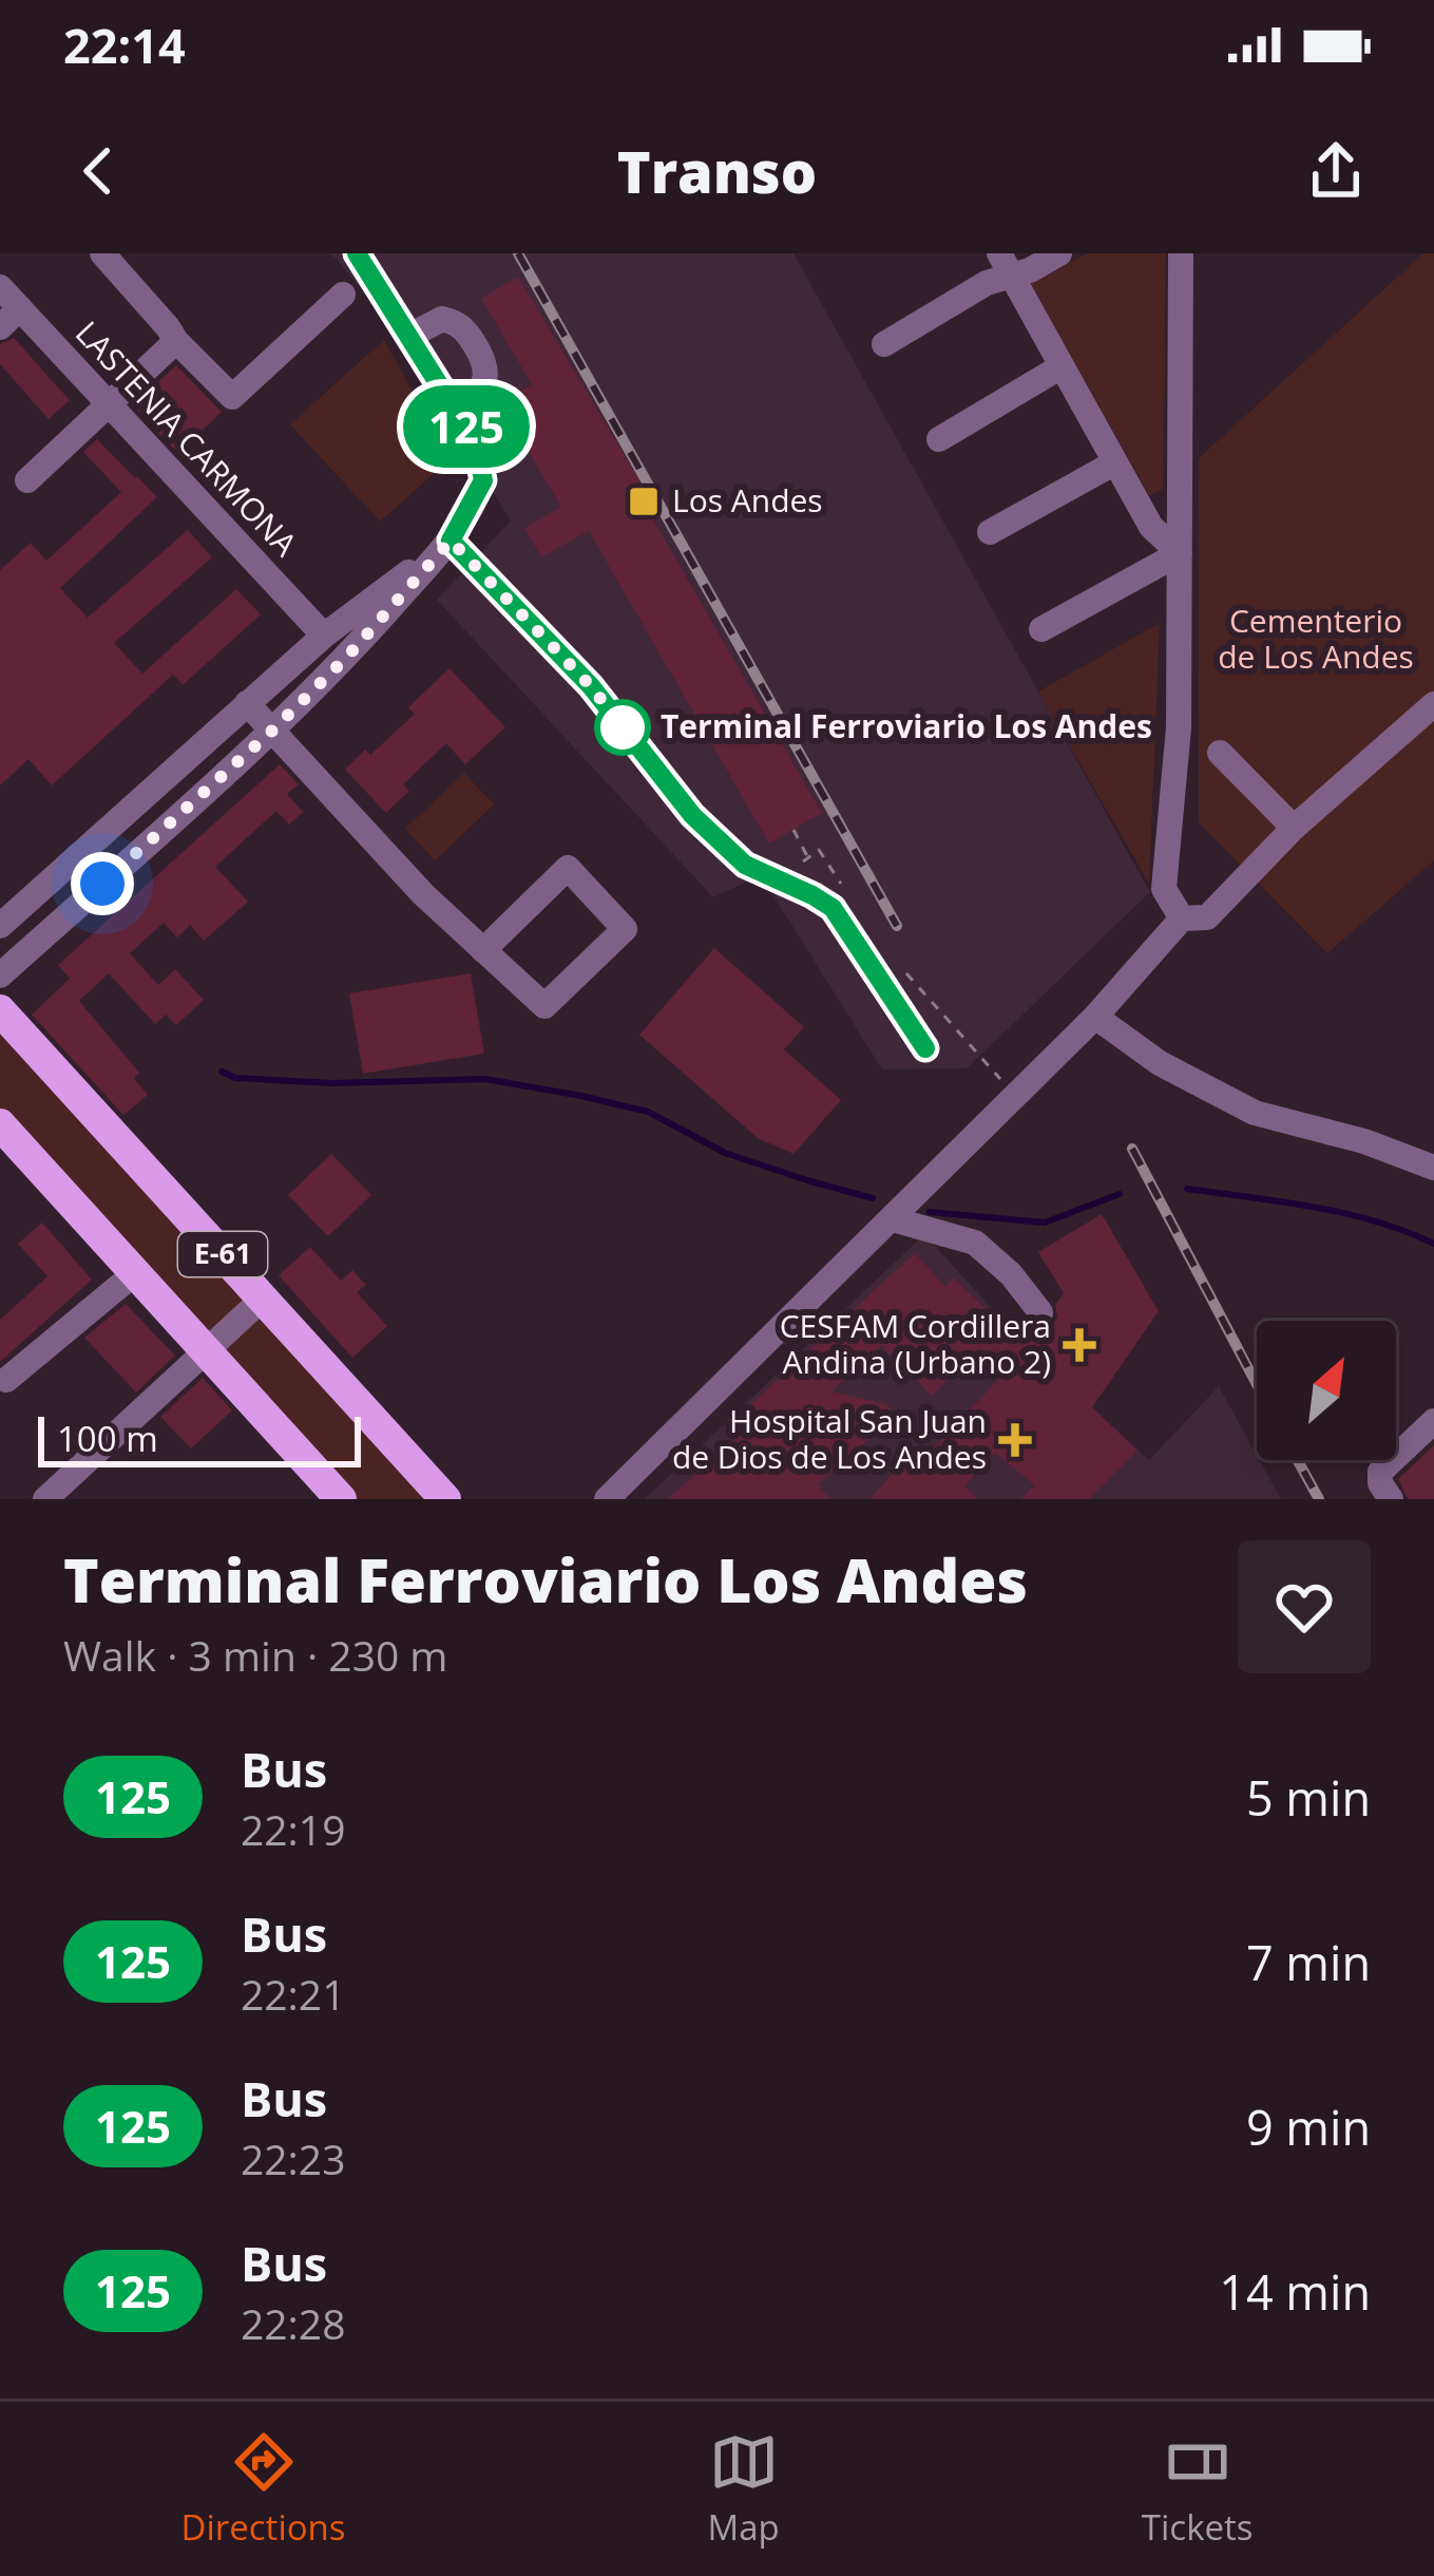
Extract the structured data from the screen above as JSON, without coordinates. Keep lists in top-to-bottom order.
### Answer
{
  "streets": {
    "main road": ["E-61"],
    "street": ["LASTENIA CARMONA"]
  },
  "parks": ["Cementerio de Los Andes"],
  "places": {
    "transit": ["Los Andes"],
    "other": ["Terminal Ferroviario Los Andes"],
    "health": ["CESFAM Cordillera Andina (Urbano 2)", "Hospital San Juan de Dios de Los Andes"]
  },
  "lines": ["bus line 125"],
  "scale_bar": "100 m",
  "north": "top right",
  "page": {
    "status": "22:14",
    "header": "Transo",
    "on_map": "125",
    "scale": "100 m",
    "heading": ["Terminal Ferroviario Los Andes", "Walk · 3 min · 230 m"],
    "list": [
      {
        "mark": "125",
        "name": "Bus",
        "note": "22:19",
        "value": "5 min"
      },
      {
        "mark": "125",
        "name": "Bus",
        "note": "22:21",
        "value": "7 min"
      },
      {
        "mark": "125",
        "name": "Bus",
        "note": "22:23",
        "value": "9 min"
      },
      {
        "mark": "125",
        "name": "Bus",
        "note": "22:28",
        "value": "14 min"
      }
    ],
    "tabs": ["Directions", "Map", "Tickets"]
  }
}
